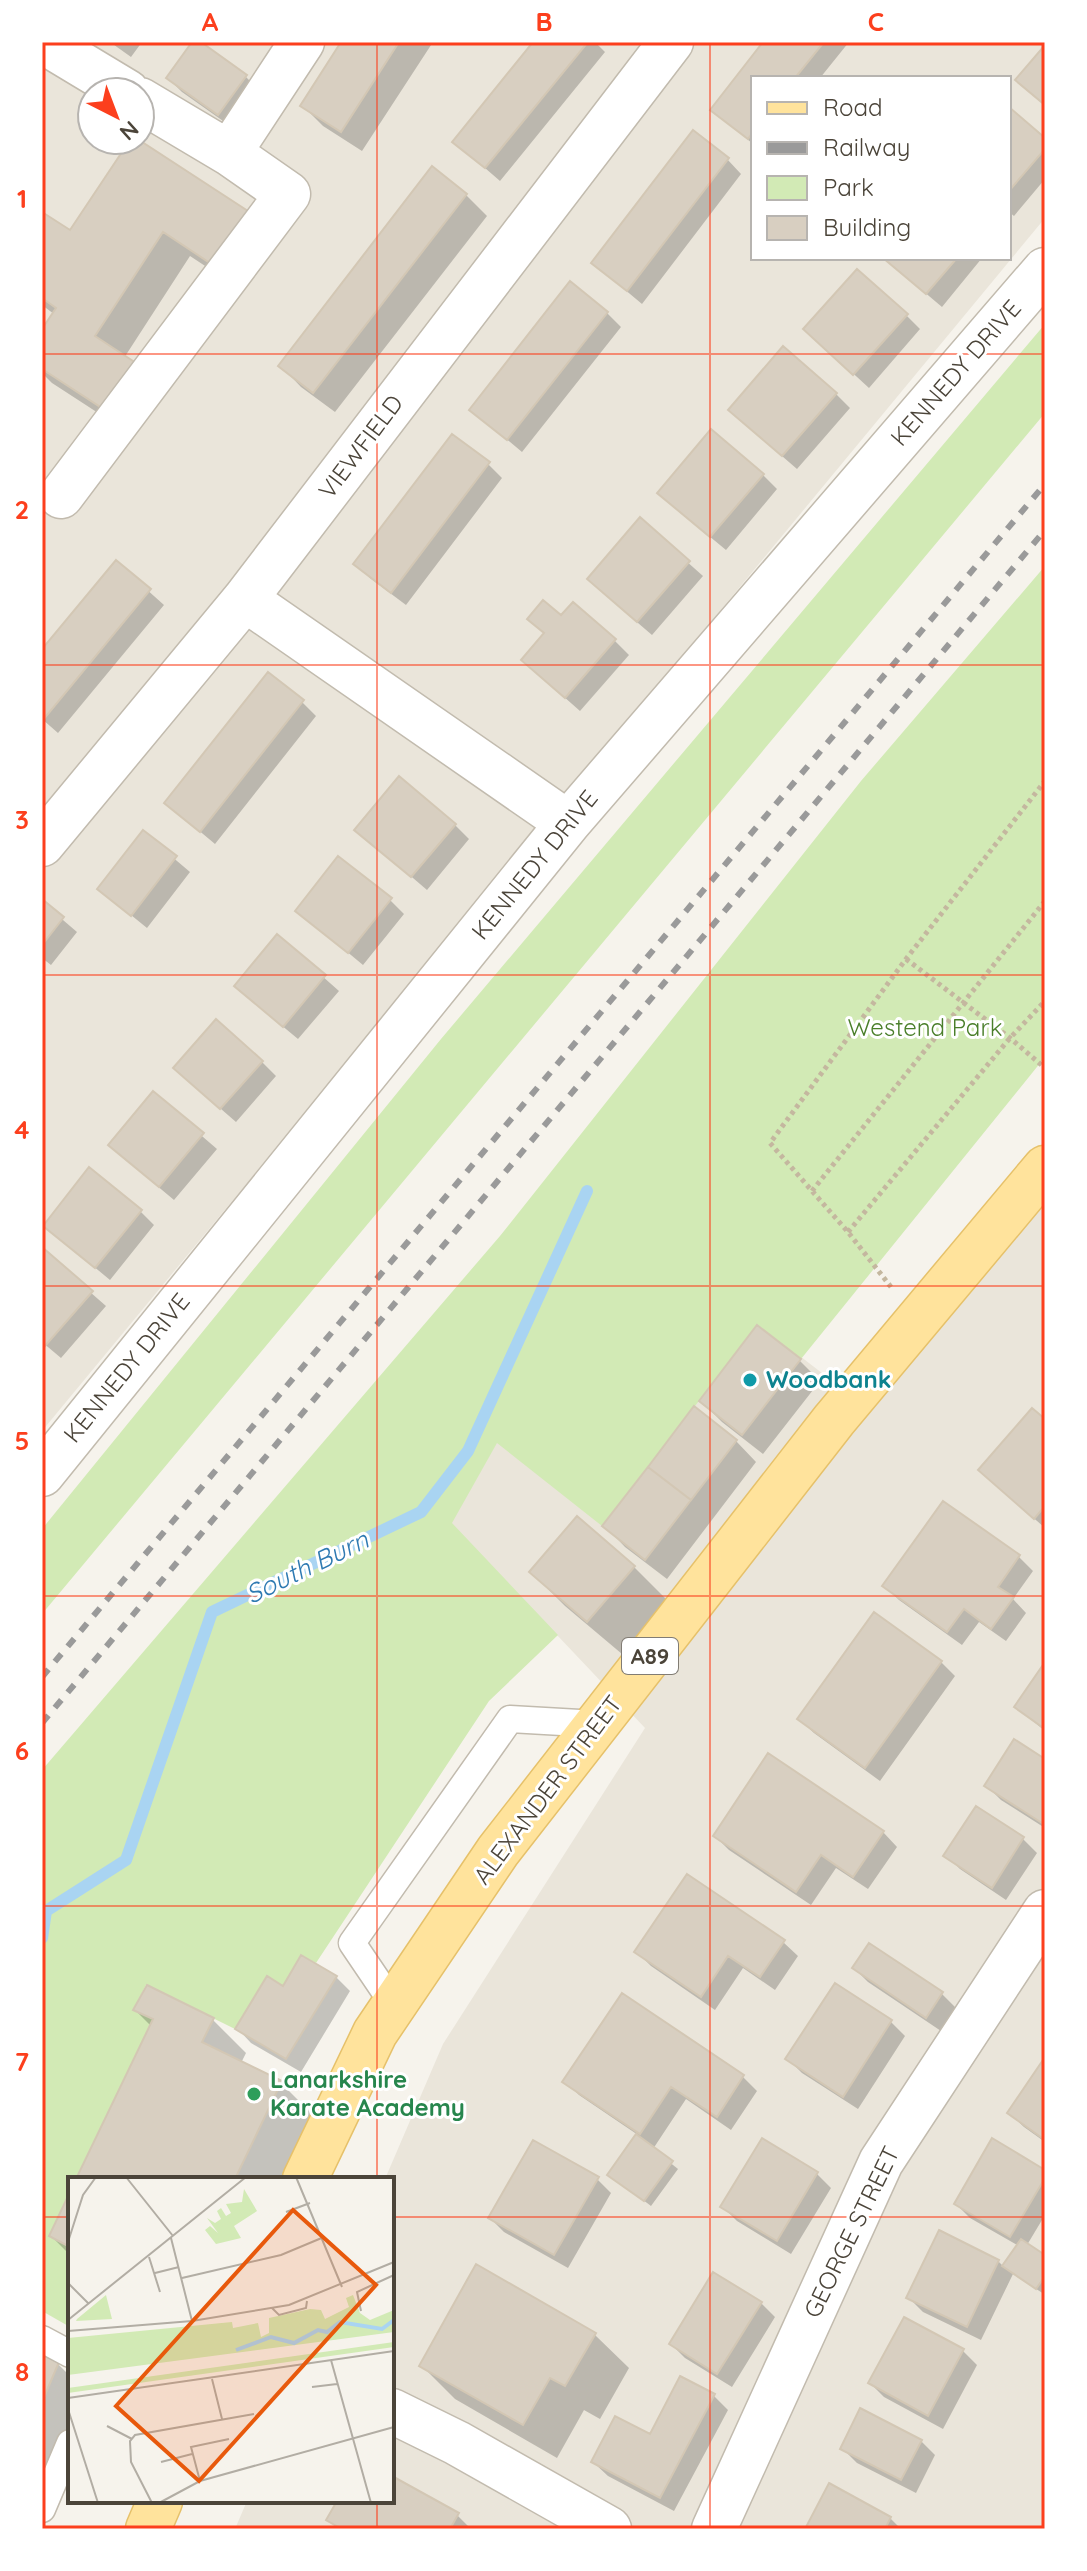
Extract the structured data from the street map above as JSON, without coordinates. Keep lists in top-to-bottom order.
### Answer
{
  "streets": {
    "main road": ["A89", "ALEXANDER STREET"],
    "street": ["KENNEDY DRIVE", "VIEWFIELD", "GEORGE STREET"]
  },
  "water": ["South Burn"],
  "parks": ["Westend Park"],
  "places": ["Woodbank", "Lanarkshire Karate Academy"],
  "legend": [
    "Road",
    "Railway",
    "Park",
    "Building"
  ],
  "north": "bottom right",
  "grid": {
    "columns": ["A", "B", "C"],
    "rows": [
      "1",
      "2",
      "3",
      "4",
      "5",
      "6",
      "7",
      "8"
    ]
  }
}
